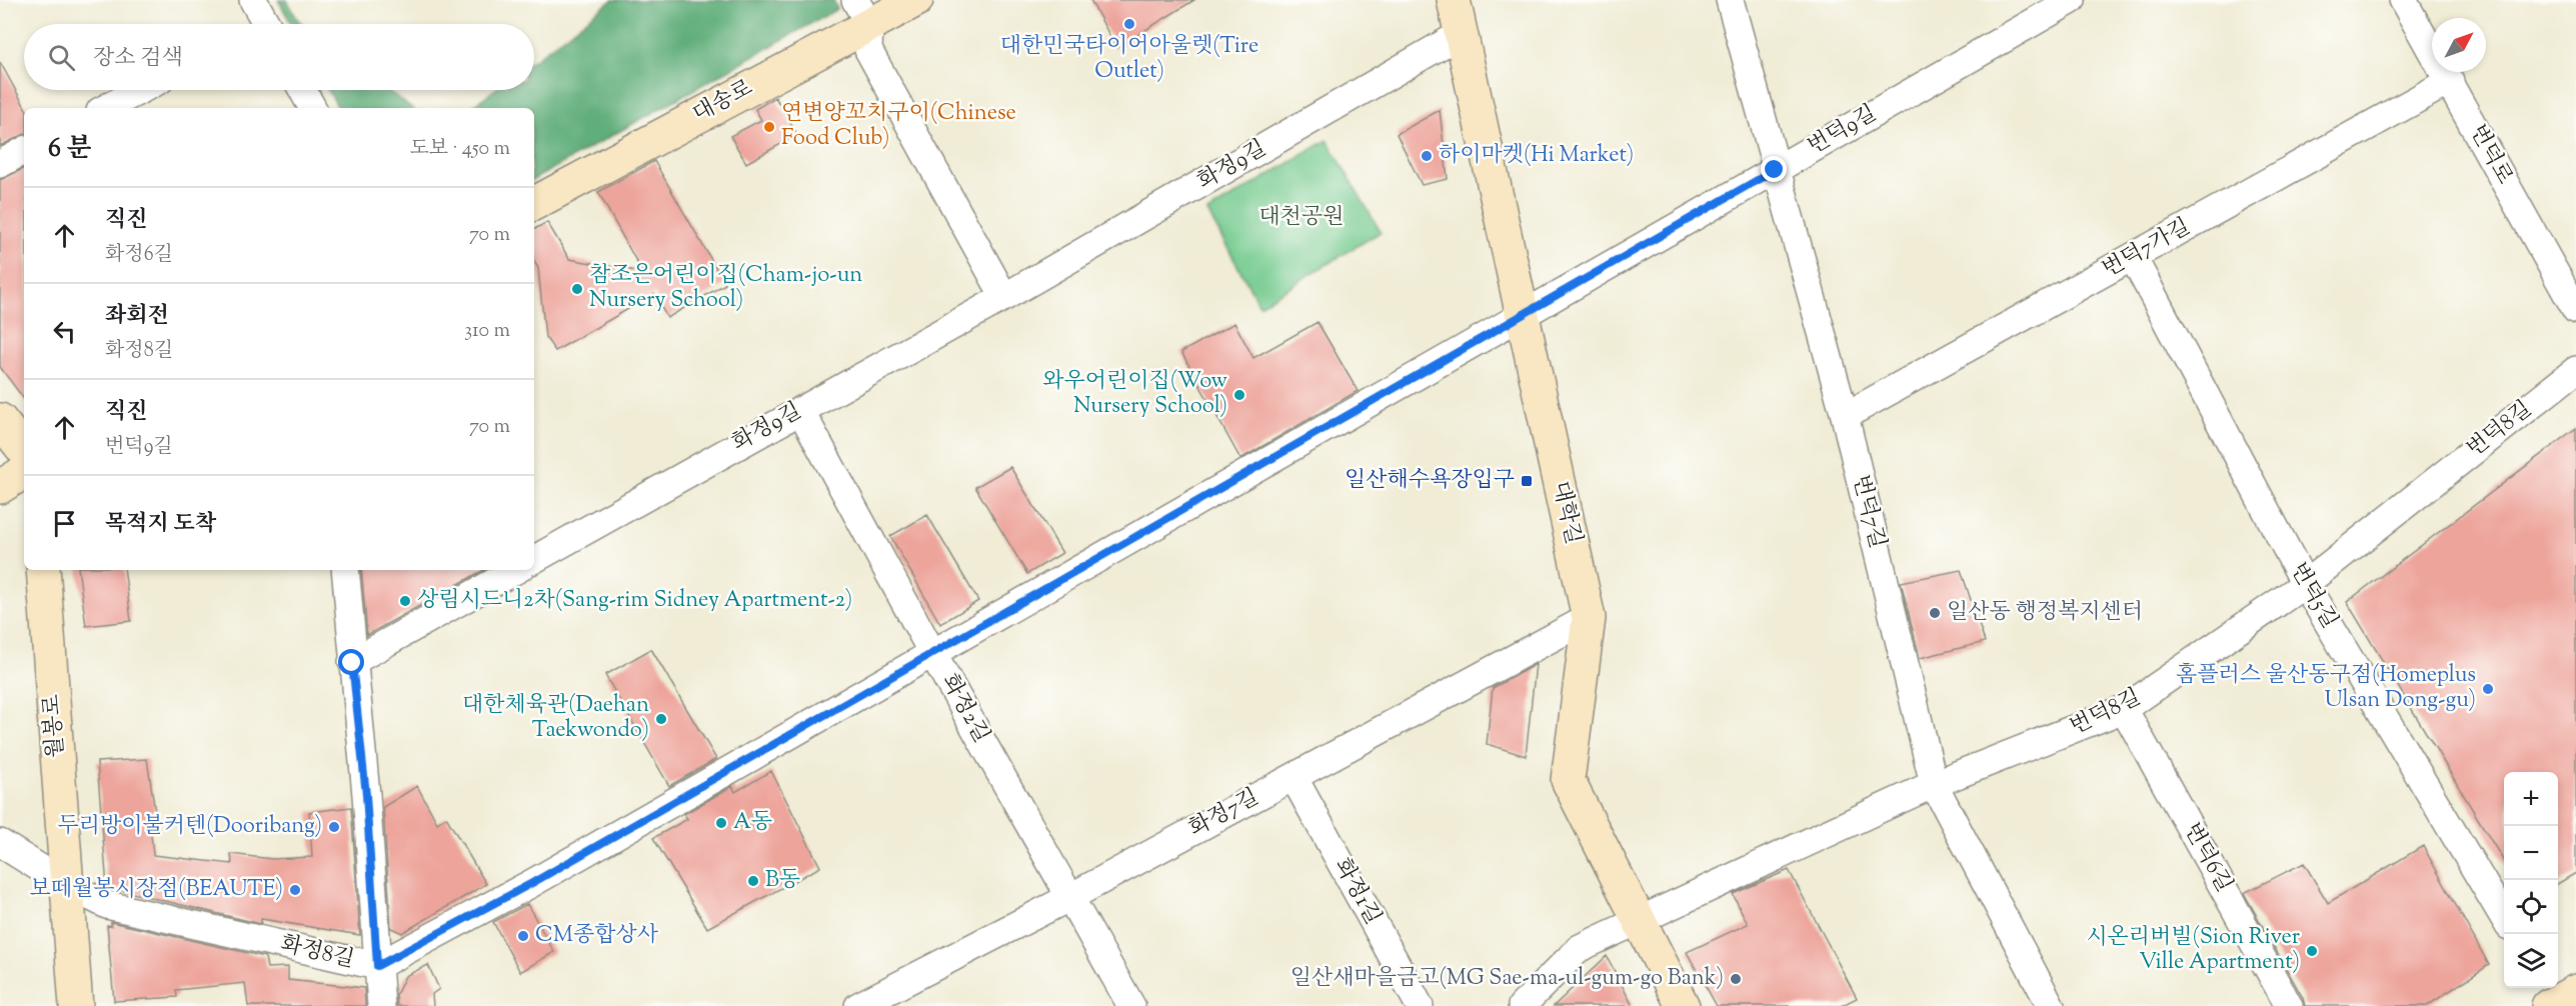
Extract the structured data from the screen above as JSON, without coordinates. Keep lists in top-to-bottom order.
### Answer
{
  "streets": {
    "street": [
      "대송로",
      "번덕9길",
      "번덕로",
      "화정9길",
      "번덕7가길",
      "번덕8길",
      "번덕7길",
      "대학길",
      "번덕5길",
      "화정2길",
      "월봉로",
      "화정7길",
      "번덕6길",
      "화정1길",
      "화정8길"
    ]
  },
  "crossings": [
    ["번덕9길", "번덕7길"],
    ["번덕9길", "대학길"],
    ["번덕9길", "화정8길"],
    ["번덕로", "번덕7가길"],
    ["화정9길", "대학길"],
    ["화정9길", "화정2길"],
    ["번덕7가길", "번덕7길"],
    ["번덕7가길", "번덕5길"],
    ["번덕8길", "번덕7길"],
    ["번덕8길", "대학길"],
    ["번덕8길", "번덕5길"],
    ["번덕8길", "번덕6길"],
    ["대학길", "화정7길"],
    ["대학길", "화정8길"],
    ["화정2길", "화정7길"],
    ["화정2길", "화정8길"],
    ["월봉로", "화정8길"],
    ["화정7길", "화정1길"]
  ],
  "parks": ["대천공원"],
  "places": {
    "other": [
      "대한민국타이어아울렛(Tire Outlet)",
      "연변양꼬치구이(Chinese Food Club)",
      "하이마켓(Hi Market)",
      "참조은어린이집(Cham-jo-un Nursery School)",
      "와우어린이집(Wow Nursery School)",
      "상림시드니2차(Sang-rim Sidney Apartment-2)",
      "일산동 행정복지센터",
      "홈플러스 울산동구점(Homeplus Ulsan Dong-gu)",
      "대한체육관(Daehan Taekwondo)",
      "A동",
      "두리방이불커텐(Dooribang)",
      "B동",
      "보떼월봉시장점(BEAUTE)",
      "CM종합상사",
      "시온리버빌(Sion River Ville Apartment)",
      "일산새마을금고(MG Sae-ma-ul-gum-go Bank)"
    ],
    "transit": ["일산해수욕장입구"]
  },
  "north": "top right",
  "page": {
    "search": "장소 검색",
    "heading": ["6 분", "도보 · 450 m"],
    "list": [
      ["직진", "화정6길", "70 m"],
      ["좌회전", "화정8길", "310 m"],
      ["직진", "번덕9길", "70 m"],
      "목적지 도착"
    ],
    "map_buttons": ["+", "−"]
  }
}
